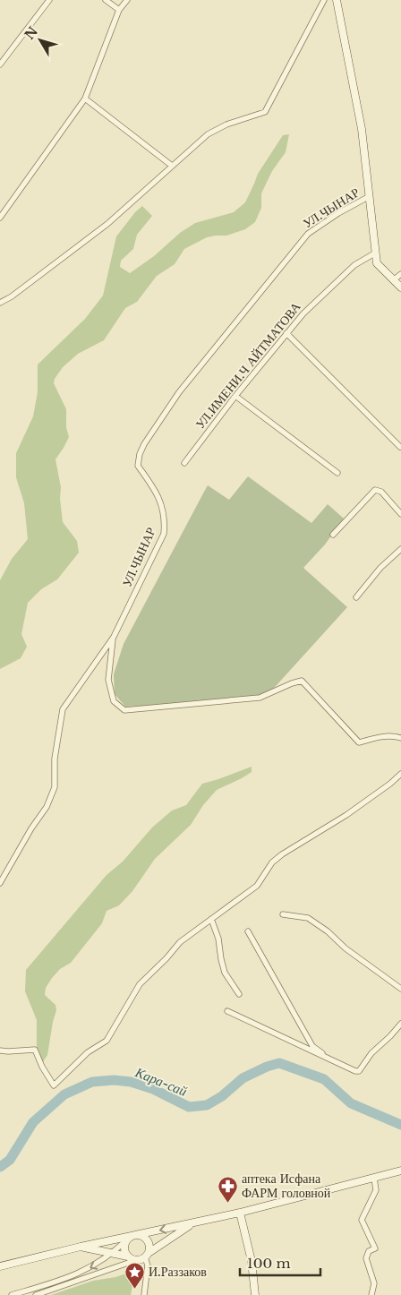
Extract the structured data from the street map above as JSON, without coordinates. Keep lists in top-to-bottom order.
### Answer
{
  "streets": {
    "street": ["УЛ.ЧЫНАР", "УЛ.ИМЕНИ.Ч АЙТМАТОВА"]
  },
  "water": ["Кара-сай"],
  "places": {
    "pharmacy": ["аптека Исфана ФАРМ головной"],
    "place": ["И.Раззаков"]
  },
  "scale_bar": "100 m",
  "north": "top left"
}
